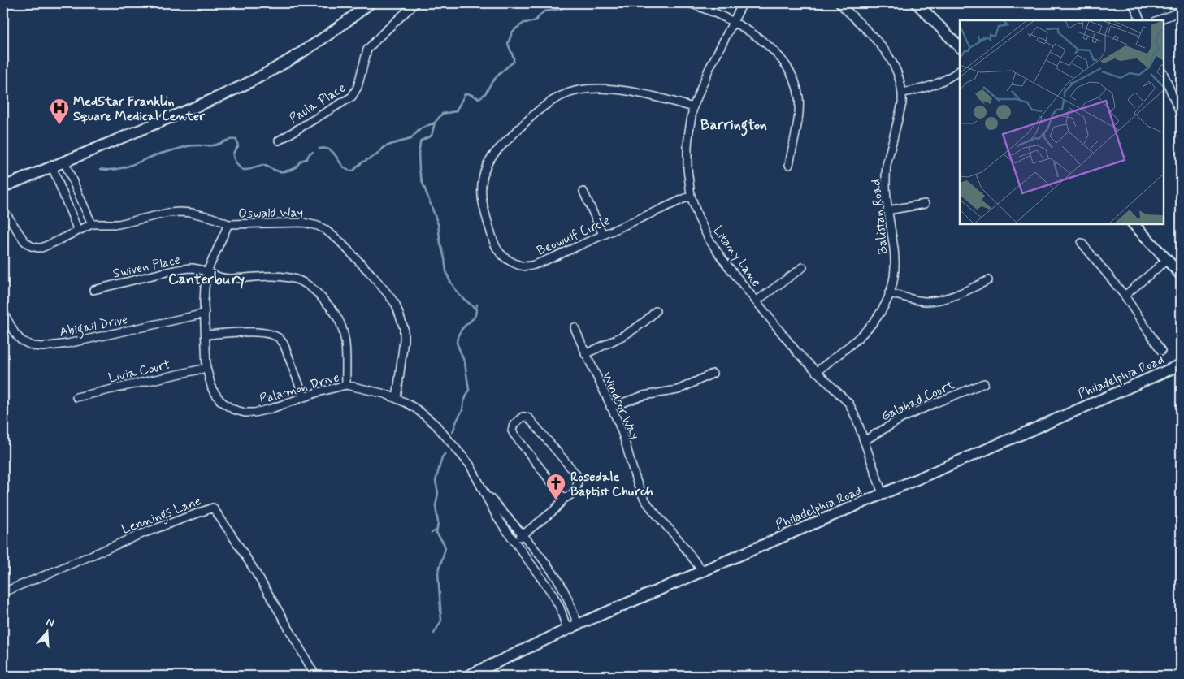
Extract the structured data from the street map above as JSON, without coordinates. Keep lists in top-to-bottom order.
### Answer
{
  "streets": {
    "main road": ["Philadelphia Road"],
    "street": [
      "Paula Place",
      "Oswald Way",
      "Balistan Road",
      "Beowulf Circle",
      "Litany Lane",
      "Swiven Place",
      "Abigail Drive",
      "Livia Court",
      "Palamon Drive",
      "Galahad Court",
      "Windsor Way",
      "Lennings Lane"
    ]
  },
  "crossings": [
    ["Oswald Way", "Palamon Drive"],
    ["Balistan Road", "Litany Lane"],
    ["Beowulf Circle", "Litany Lane"],
    ["Litany Lane", "Philadelphia Road"],
    ["Litany Lane", "Galahad Court"],
    ["Swiven Place", "Palamon Drive"],
    ["Abigail Drive", "Palamon Drive"],
    ["Livia Court", "Palamon Drive"],
    ["Philadelphia Road", "Palamon Drive"],
    ["Philadelphia Road", "Windsor Way"]
  ],
  "districts": ["Barrington", "Canterbury"],
  "places": {
    "hospital": ["MedStar Franklin Square Medical Center"],
    "church": ["Rosedale Baptist Church"]
  },
  "north": "top"
}
